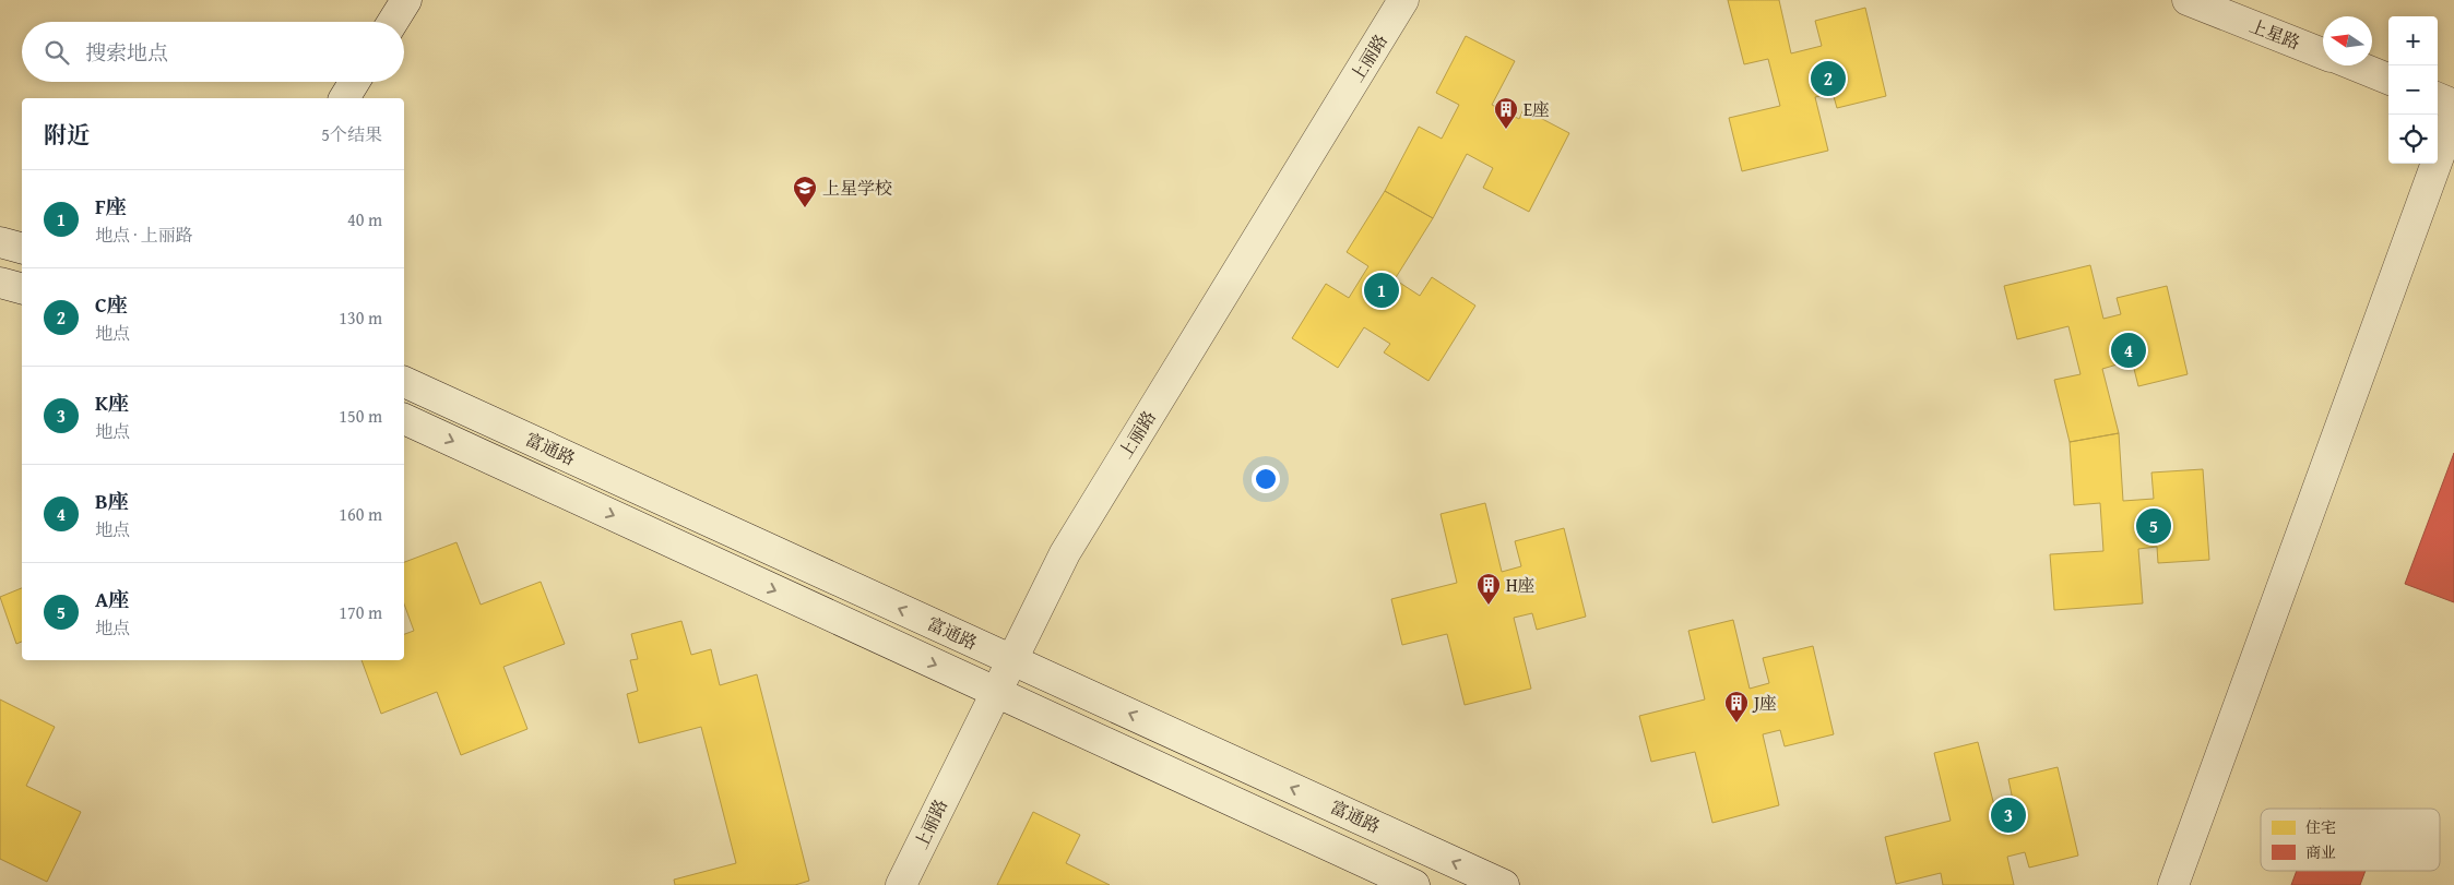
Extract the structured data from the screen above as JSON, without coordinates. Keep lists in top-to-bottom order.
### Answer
{
  "streets": {
    "street": ["上星路", "上丽路", "富通路"]
  },
  "crossings": [
    ["上丽路", "富通路"]
  ],
  "places": {
    "building": ["E座", "H座", "J座"],
    "school or university": ["上星学校"]
  },
  "legend": ["住宅", "商业"],
  "north": "left",
  "page": {
    "map_buttons": ["+", "−"],
    "search": "搜索地点",
    "pins": [
      "2",
      "1",
      "4",
      "5",
      "3"
    ],
    "heading": ["附近", "5个结果"],
    "list": [
      {
        "mark": "1",
        "name": "F座",
        "note": "地点 · 上丽路",
        "value": "40 m"
      },
      {
        "mark": "2",
        "name": "C座",
        "note": "地点",
        "value": "130 m"
      },
      {
        "mark": "3",
        "name": "K座",
        "note": "地点",
        "value": "150 m"
      },
      {
        "mark": "4",
        "name": "B座",
        "note": "地点",
        "value": "160 m"
      },
      {
        "mark": "5",
        "name": "A座",
        "note": "地点",
        "value": "170 m"
      }
    ]
  }
}
